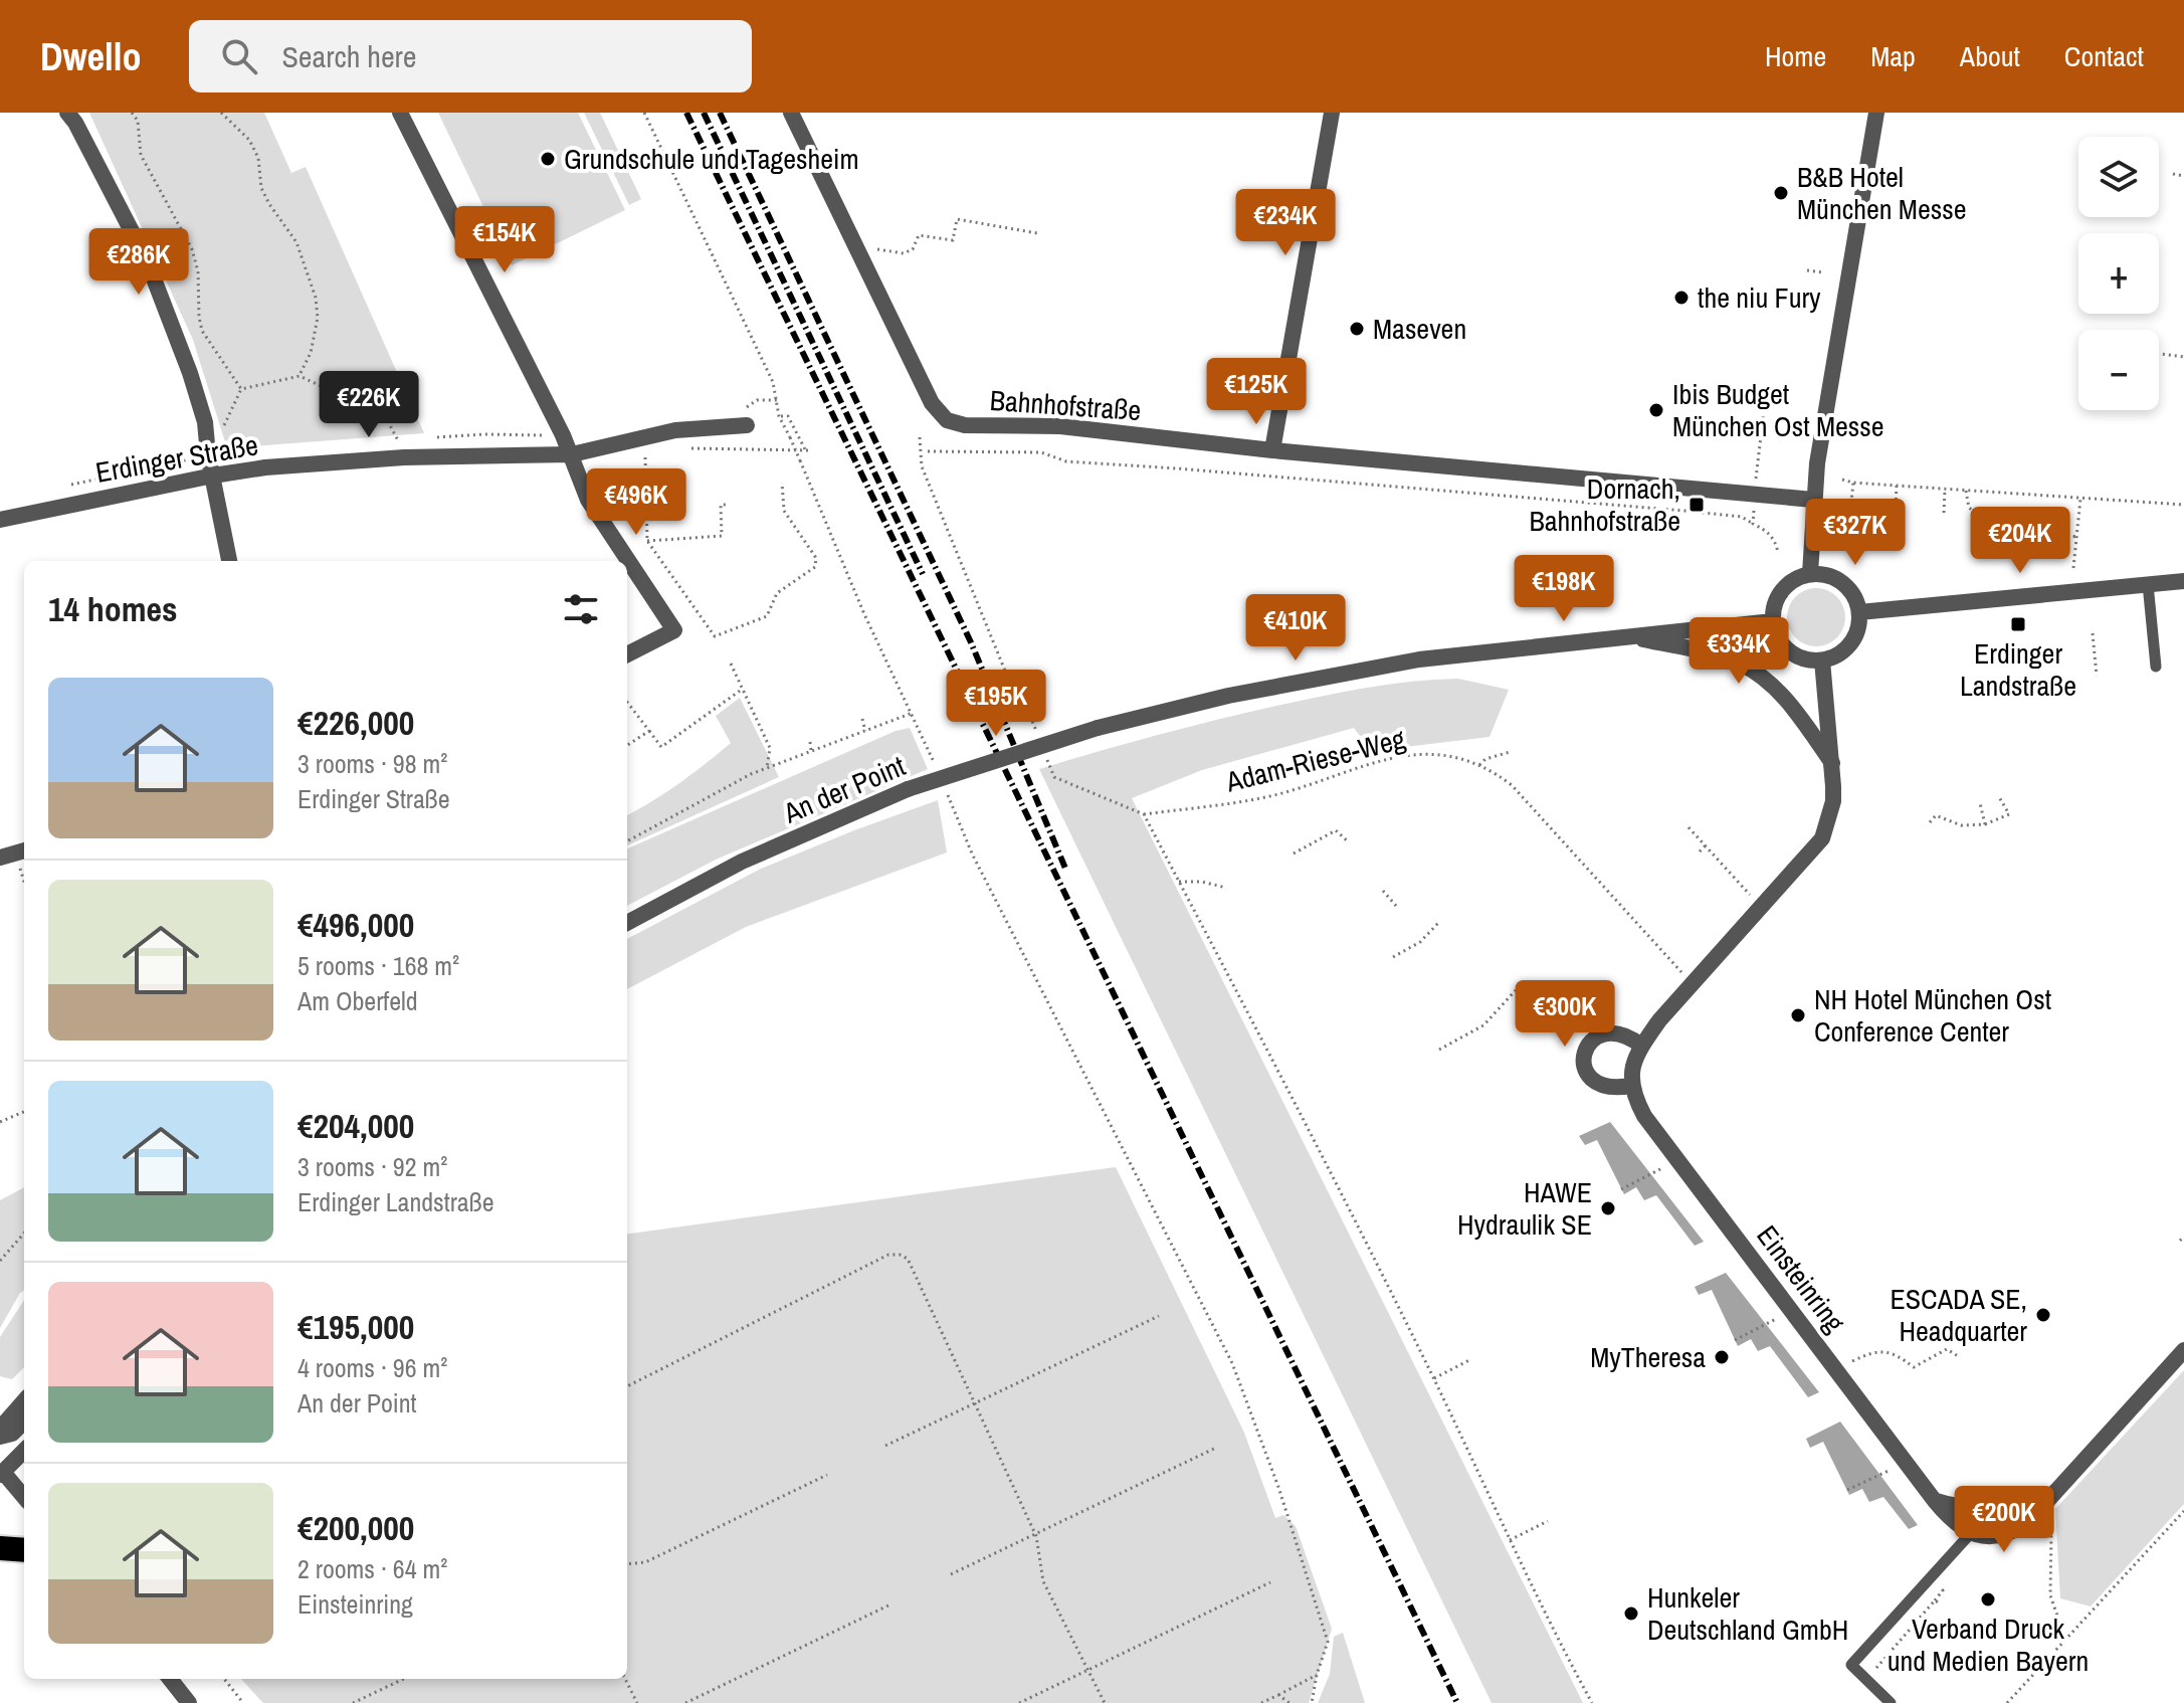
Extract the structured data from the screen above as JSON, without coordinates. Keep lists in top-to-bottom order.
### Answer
{
  "streets": {
    "street": [
      "Bahnhofstraße",
      "Erdinger Straße",
      "An der Point",
      "Einsteinring"
    ],
    "path": ["Adam-Riese-Weg"]
  },
  "places": {
    "other": [
      "Grundschule und Tagesheim",
      "B&B Hotel München Messe",
      "the niu Fury",
      "Maseven",
      "Ibis Budget München Ost Messe",
      "NH Hotel München Ost Conference Center",
      "HAWE Hydraulik SE",
      "ESCADA SE, Headquarter",
      "MyTheresa",
      "Verband Druck und Medien Bayern",
      "Hunkeler Deutschland GmbH"
    ],
    "transit": ["Dornach, Bahnhofstraße", "Erdinger Landstraße"]
  },
  "page": {
    "header": "Dwello",
    "search": "Search here",
    "nav": [
      "Home",
      "Map",
      "About",
      "Contact"
    ],
    "map_buttons": ["+", "−"],
    "price": [
      "€234K",
      "€154K",
      "€286K",
      "€125K",
      "€226K",
      "€496K",
      "€327K",
      "€204K",
      "€198K",
      "€410K",
      "€334K",
      "€195K",
      "€300K",
      "€200K"
    ],
    "heading": "14 homes",
    "list": [
      {
        "name": "€226,000",
        "note": "3 rooms · 98 m² · Erdinger Straße"
      },
      {
        "name": "€496,000",
        "note": "5 rooms · 168 m² · Am Oberfeld"
      },
      {
        "name": "€204,000",
        "note": "3 rooms · 92 m² · Erdinger Landstraße"
      },
      {
        "name": "€195,000",
        "note": "4 rooms · 96 m² · An der Point"
      },
      {
        "name": "€200,000",
        "note": "2 rooms · 64 m² · Einsteinring"
      }
    ]
  }
}
